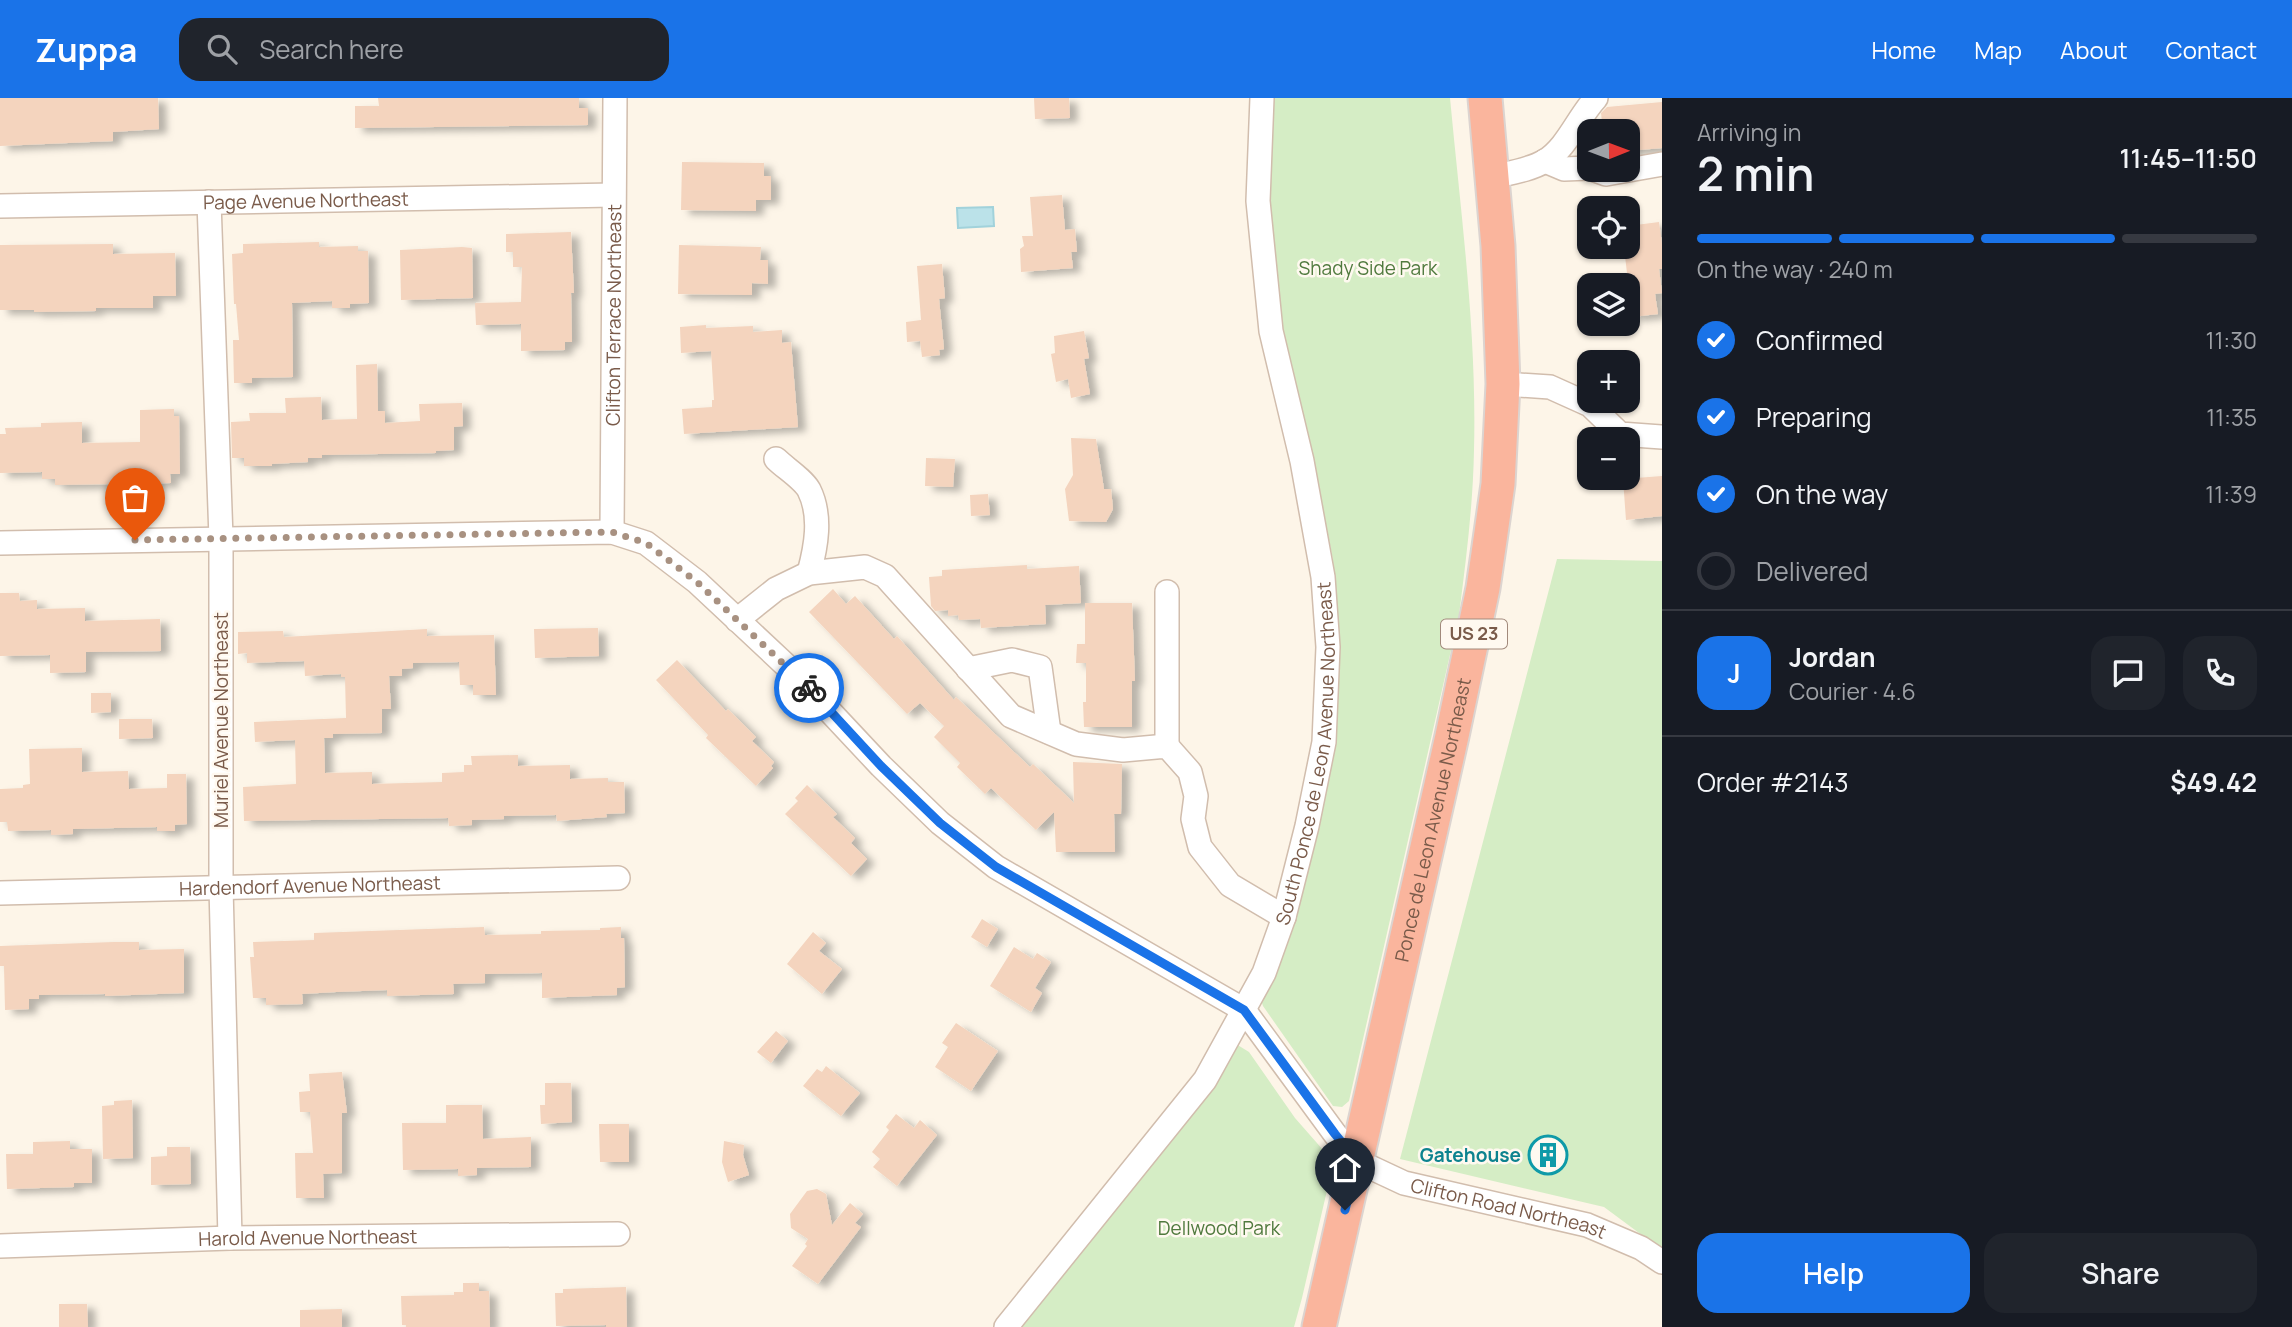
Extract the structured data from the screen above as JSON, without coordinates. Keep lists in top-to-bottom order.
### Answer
{
  "streets": {
    "highway": ["US 23", "Ponce de Leon Avenue Northeast"],
    "street": [
      "Page Avenue Northeast",
      "Clifton Terrace Northeast",
      "Muriel Avenue Northeast",
      "South Ponce de Leon Avenue Northeast",
      "Hardendorf Avenue Northeast",
      "Clifton Road Northeast",
      "Harold Avenue Northeast"
    ]
  },
  "crossings": [
    ["Page Avenue Northeast", "Clifton Terrace Northeast"],
    ["Page Avenue Northeast", "Muriel Avenue Northeast"],
    ["Clifton Terrace Northeast", "Clifton Road Northeast"],
    ["Muriel Avenue Northeast", "Hardendorf Avenue Northeast"],
    ["Muriel Avenue Northeast", "Clifton Road Northeast"],
    ["Muriel Avenue Northeast", "Harold Avenue Northeast"],
    ["South Ponce de Leon Avenue Northeast", "Clifton Road Northeast"],
    ["Ponce de Leon Avenue Northeast", "Clifton Road Northeast"]
  ],
  "parks": ["Shady Side Park", "Dellwood Park"],
  "places": {
    "building": ["Gatehouse"]
  },
  "north": "right",
  "page": {
    "header": "Zuppa",
    "search": "Search here",
    "nav": [
      "Home",
      "Map",
      "About",
      "Contact"
    ],
    "heading": ["2 min", "Arriving in", "11:45–11:50"],
    "panel": [
      "Jordan",
      "Courier · 4.6",
      "Order #2143",
      "$49.42"
    ],
    "map_buttons": ["+", "−"],
    "bar": "On the way · 240 m",
    "list": [
      ["Confirmed", "11:30"],
      ["Preparing", "11:35"],
      ["On the way", "11:39"],
      "Delivered"
    ],
    "round": "J",
    "buttons": ["Help", "Share"]
  }
}
